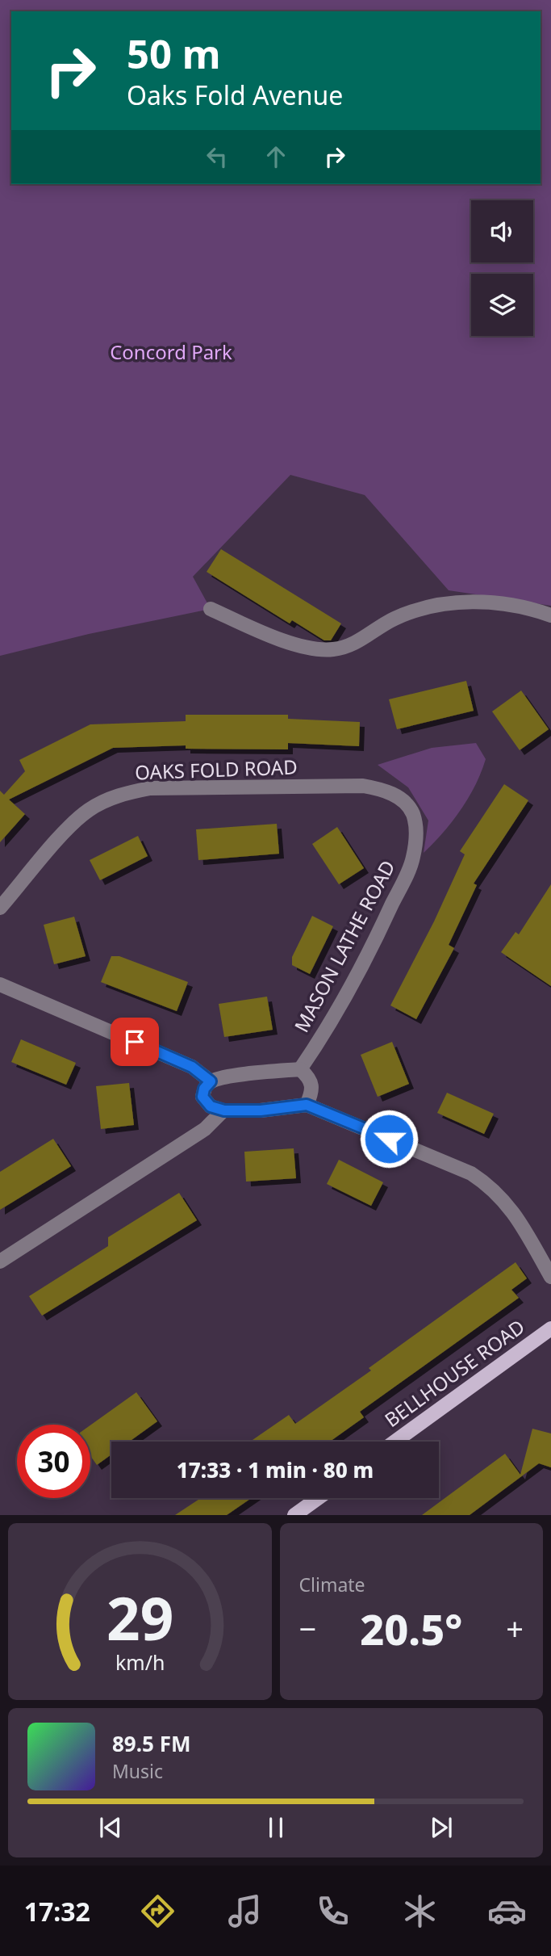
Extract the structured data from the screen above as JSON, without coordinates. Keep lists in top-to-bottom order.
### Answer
{
  "streets": {
    "main road": ["BELLHOUSE ROAD"],
    "street": ["OAKS FOLD ROAD", "MASON LATHE ROAD"]
  },
  "crossings": [
    ["OAKS FOLD ROAD", "MASON LATHE ROAD"]
  ],
  "parks": ["Concord Park"],
  "page": {
    "turn": ["50 m", "Oaks Fold Avenue"],
    "limit": "30",
    "trip": "17:33 · 1 min · 80 m",
    "tile": "Climate",
    "heat": ["−", "20.5°", "+"],
    "song": ["89.5 FM", "Music"],
    "tabs": "17:32",
    "gauge": ["29", "km/h"]
  }
}
